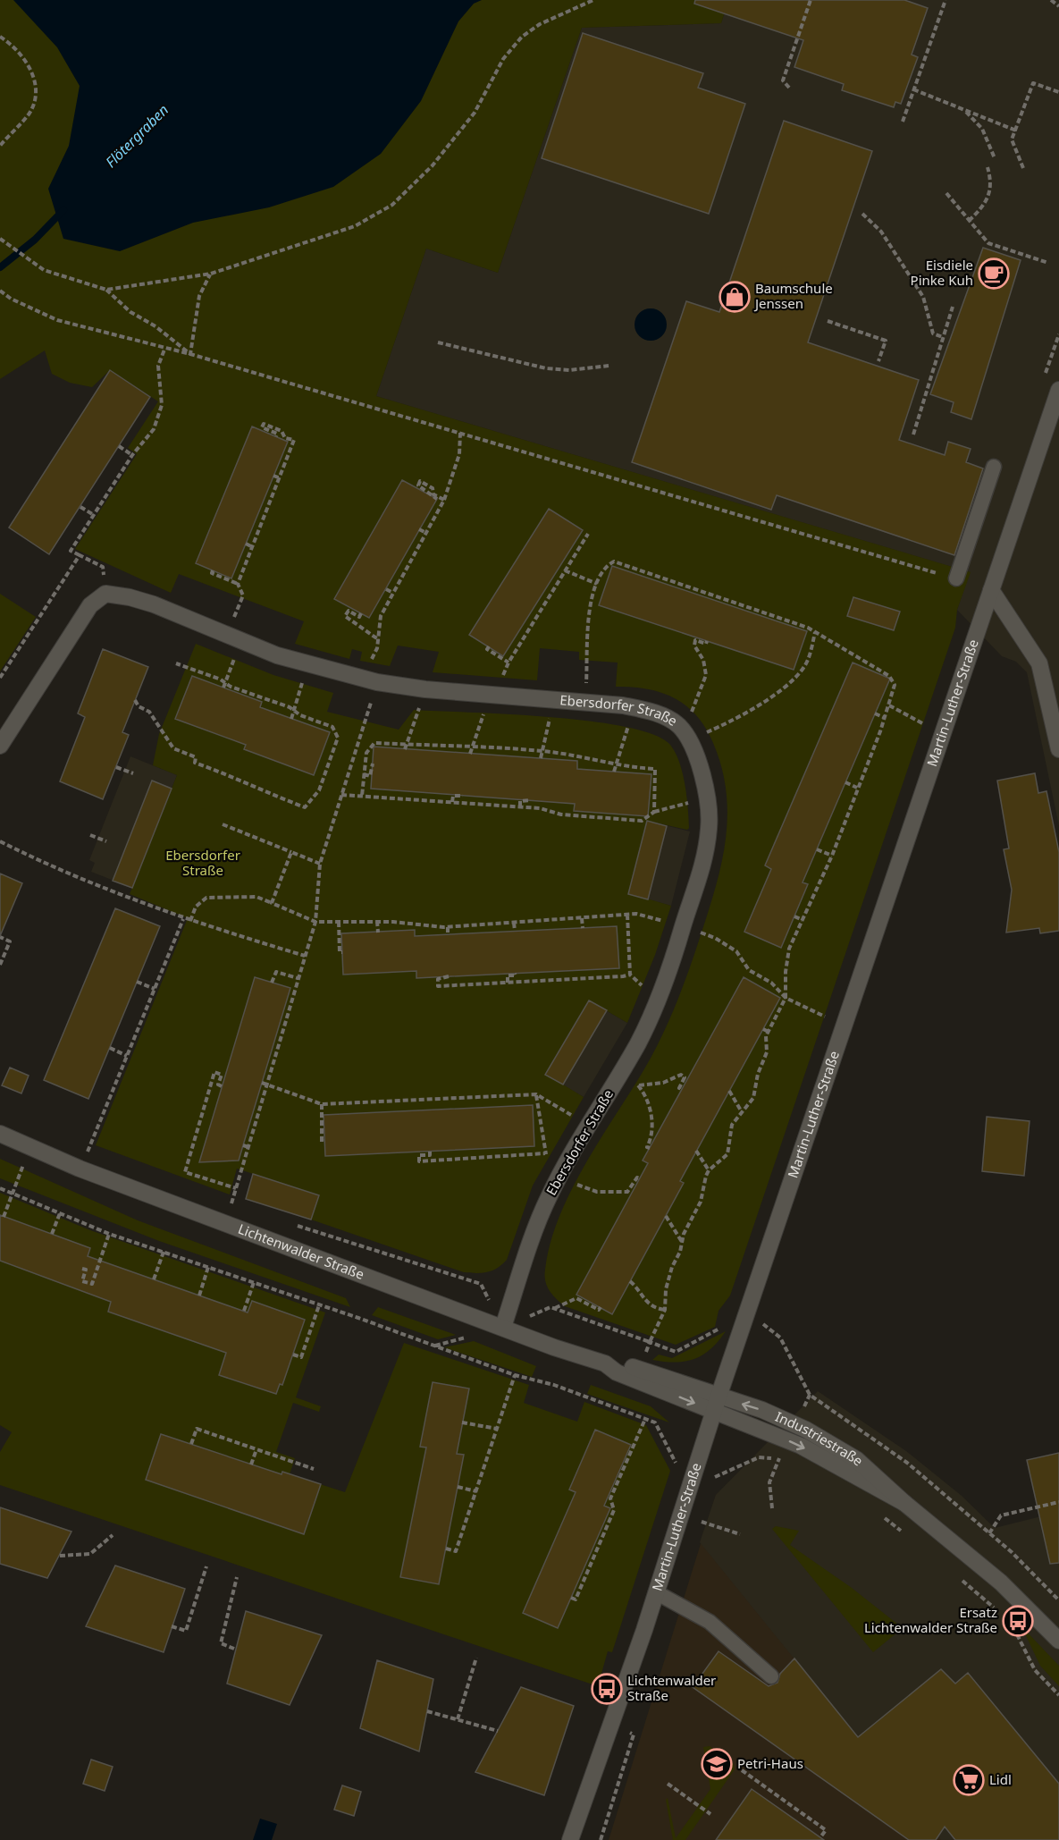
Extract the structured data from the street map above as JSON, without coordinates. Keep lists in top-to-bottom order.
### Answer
{
  "streets": {
    "street": [
      "Martin-Luther-Straße",
      "Ebersdorfer Straße",
      "Lichtenwalder Straße",
      "Industriestraße"
    ]
  },
  "crossings": [
    ["Martin-Luther-Straße", "Lichtenwalder Straße"],
    ["Martin-Luther-Straße", "Industriestraße"],
    ["Ebersdorfer Straße", "Lichtenwalder Straße"],
    ["Lichtenwalder Straße", "Industriestraße"]
  ],
  "water": ["Flötergraben"],
  "parks": ["Ebersdorfer Straße"],
  "places": {
    "cafe": ["Eisdiele Pinke Kuh"],
    "shop": ["Baumschule Jenssen"],
    "bus stop": ["Ersatz Lichtenwalder Straße", "Lichtenwalder Straße"],
    "school or university": ["Petri-Haus"],
    "supermarket": ["Lidl"]
  }
}
